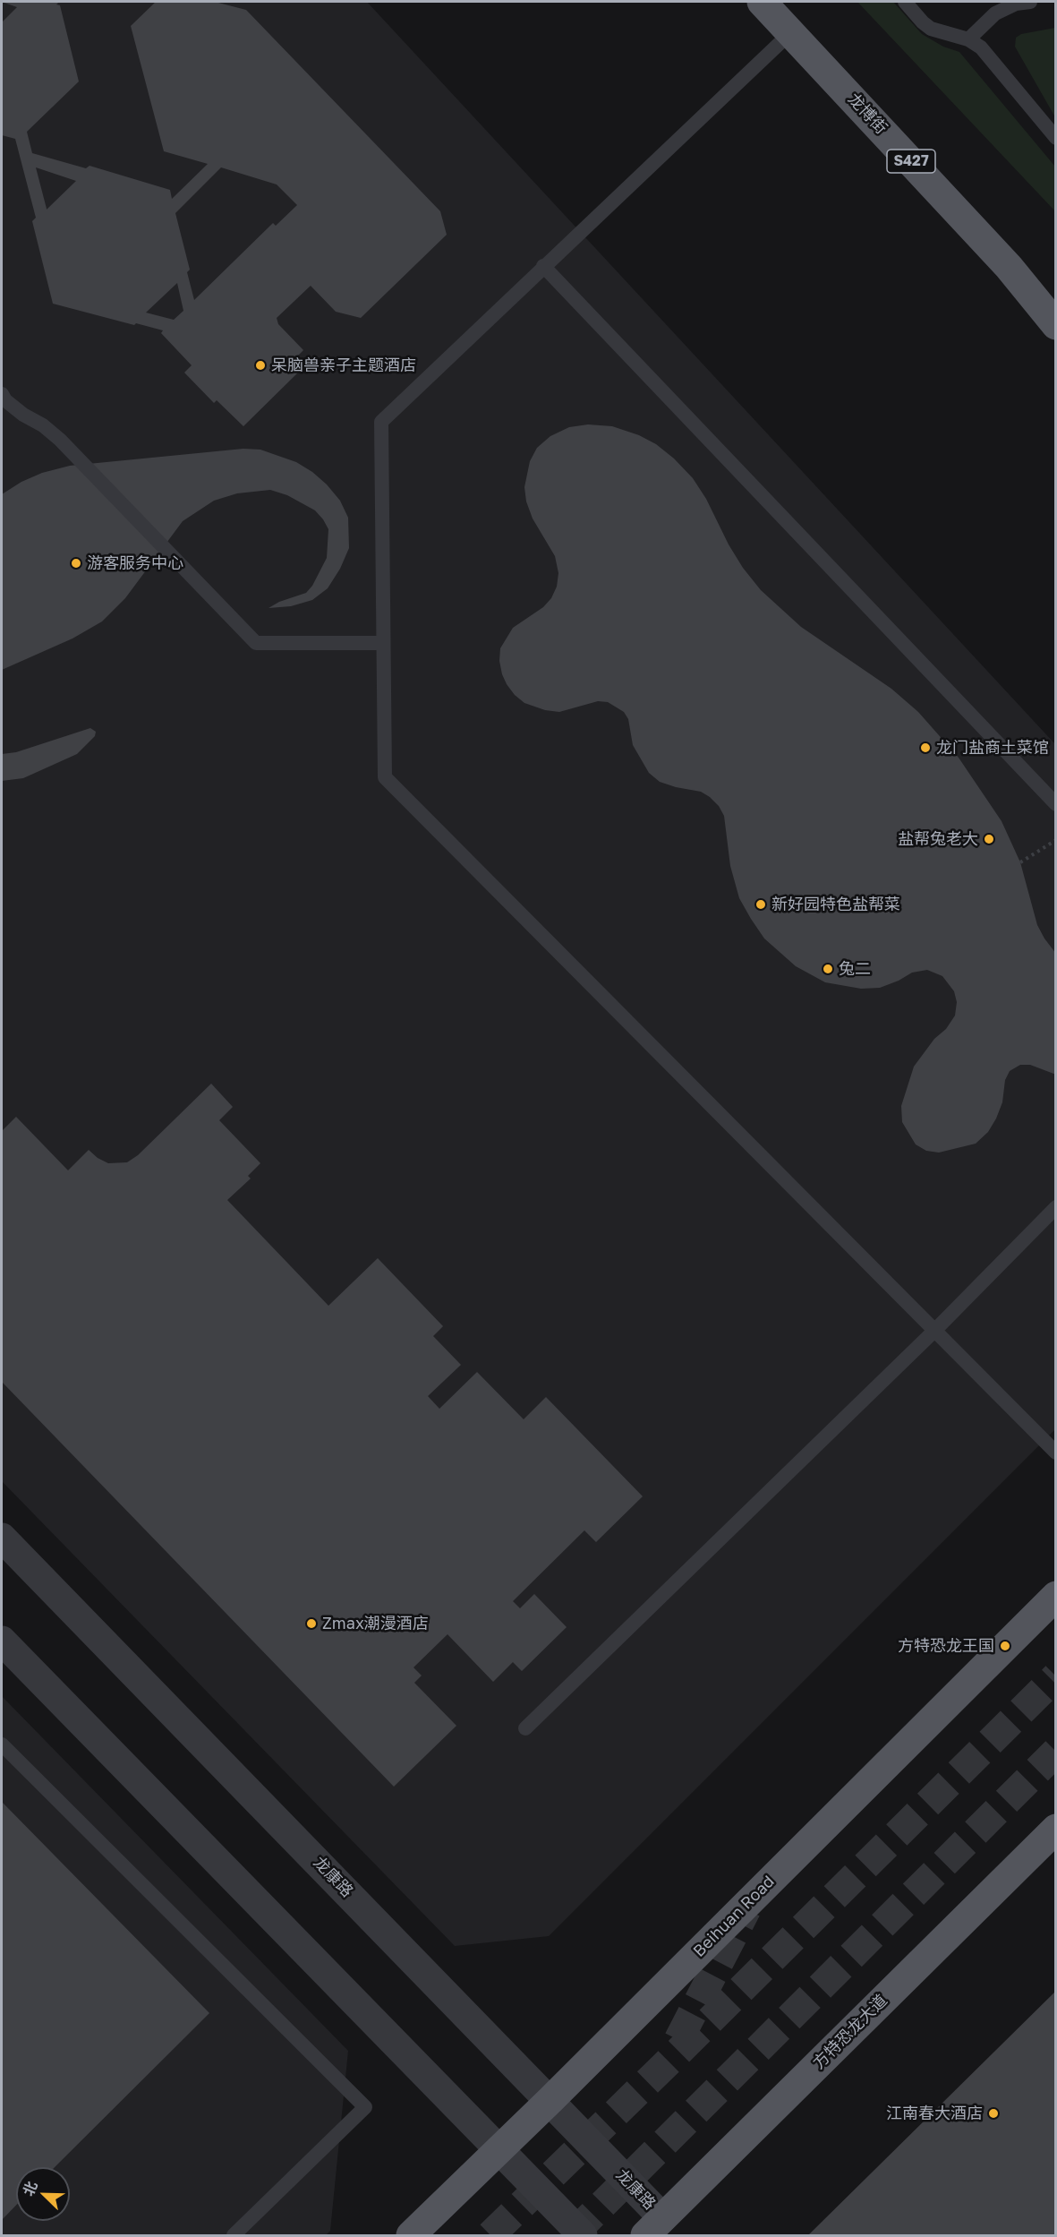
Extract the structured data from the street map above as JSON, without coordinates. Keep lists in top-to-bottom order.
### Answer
{
  "streets": {
    "main road": [
      "龙博街",
      "S427",
      "Beihuan Road",
      "方特恐龙大道"
    ],
    "street": ["龙康路"]
  },
  "crossings": [
    ["龙康路", "Beihuan Road"],
    ["龙康路", "方特恐龙大道"]
  ],
  "places": [
    "呆脑兽亲子主题酒店",
    "游客服务中心",
    "龙门盐商土菜馆",
    "盐帮兔老大",
    "新好园特色盐帮菜",
    "兔二",
    "Zmax潮漫酒店",
    "方特恐龙王国",
    "江南春大酒店"
  ],
  "north": "top left"
}
